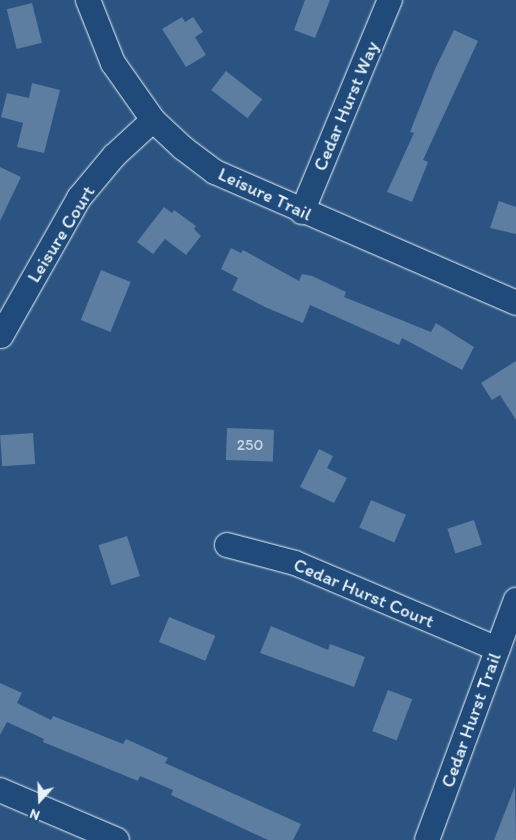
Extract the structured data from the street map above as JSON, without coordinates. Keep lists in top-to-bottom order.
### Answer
{
  "streets": {
    "street": [
      "Cedar Hurst Way",
      "Leisure Trail",
      "Leisure Court",
      "Cedar Hurst Court",
      "Cedar Hurst Trail"
    ]
  },
  "crossings": [
    ["Cedar Hurst Way", "Leisure Trail"],
    ["Leisure Trail", "Leisure Court"],
    ["Cedar Hurst Court", "Cedar Hurst Trail"]
  ],
  "house_numbers": ["250"],
  "north": "bottom"
}
